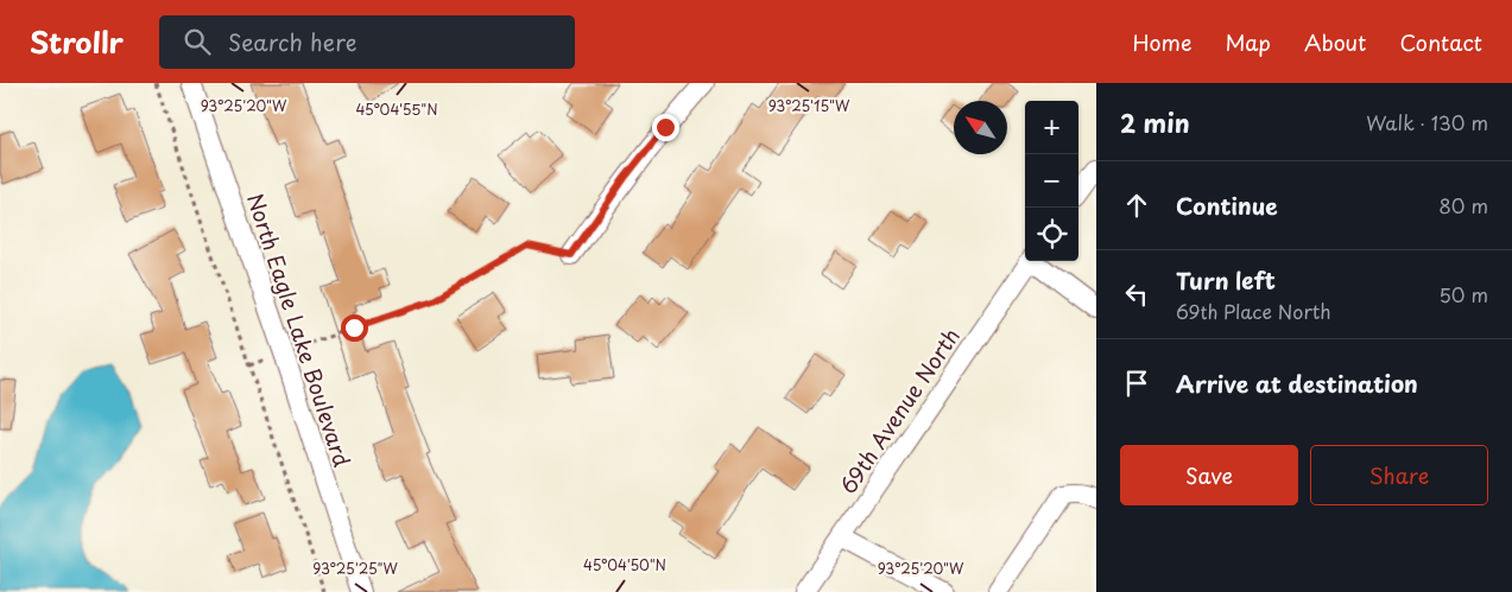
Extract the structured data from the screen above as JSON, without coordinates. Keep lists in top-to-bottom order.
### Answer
{
  "streets": {
    "street": ["North Eagle Lake Boulevard", "69th Avenue North"]
  },
  "north": "top left",
  "page": {
    "header": "Strollr",
    "search": "Search here",
    "nav": [
      "Home",
      "Map",
      "About",
      "Contact"
    ],
    "heading": ["2 min", "Walk · 130 m"],
    "map_buttons": ["+", "−"],
    "list": [
      ["Continue", "80 m"],
      ["Turn left", "69th Place North", "50 m"],
      "Arrive at destination"
    ],
    "buttons": ["Save", "Share"]
  },
  "coordinates": [
    "93°25'20\"W",
    "93°25'15\"W",
    "45°04'55\"N",
    "45°04'50\"N",
    "93°25'25\"W"
  ]
}
